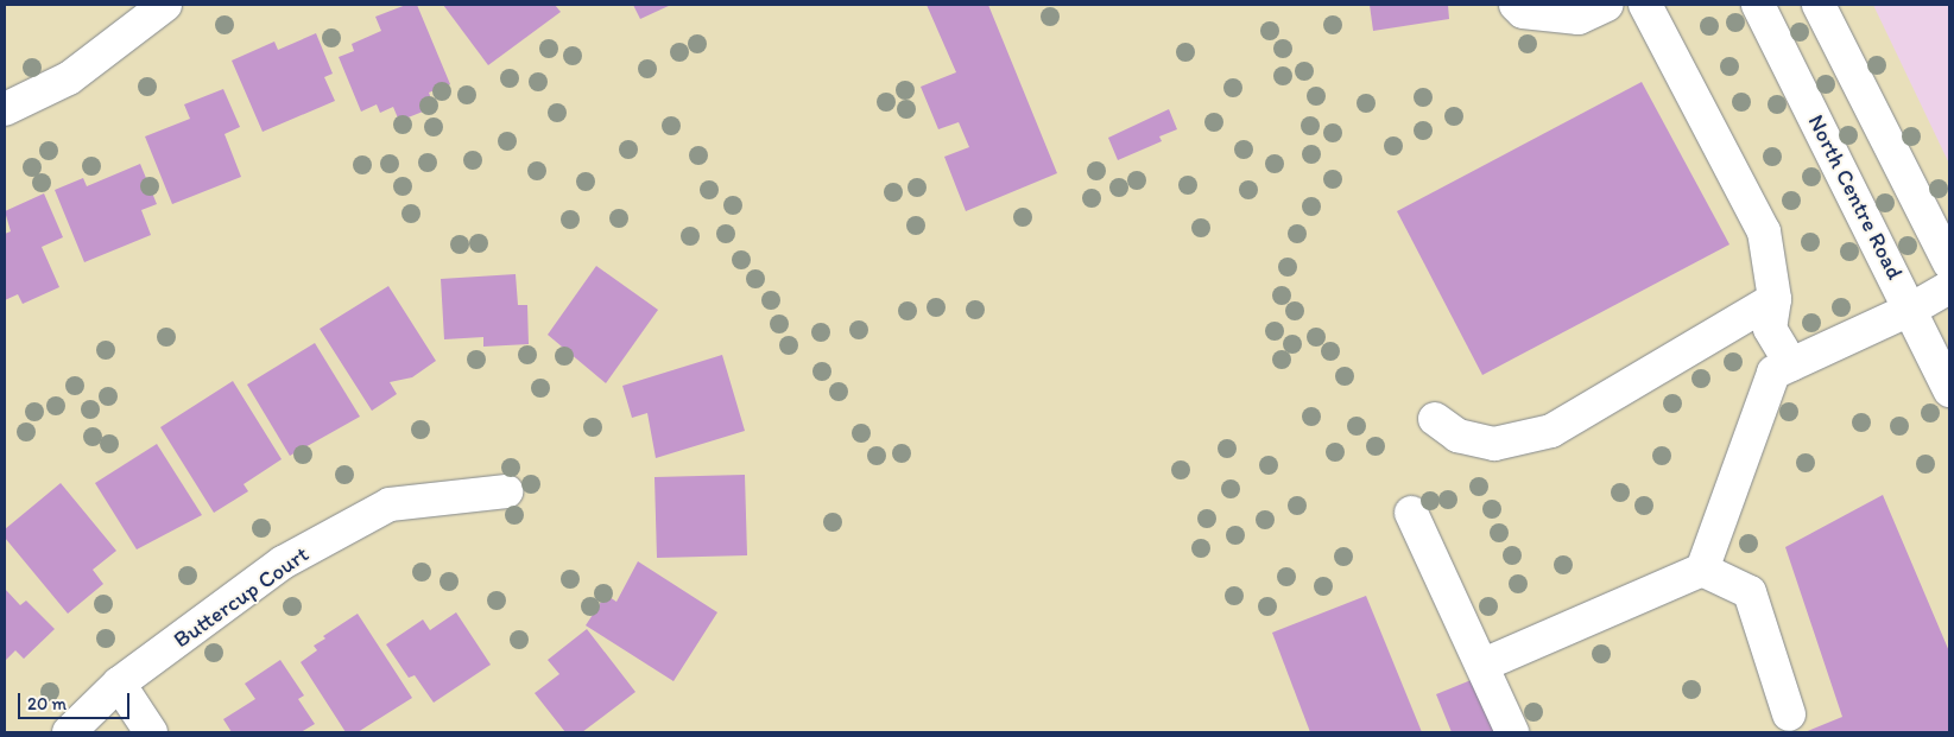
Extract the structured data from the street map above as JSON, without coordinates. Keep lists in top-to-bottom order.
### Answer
{
  "streets": {
    "street": ["North Centre Road", "Buttercup Court"]
  },
  "scale_bar": "20 m"
}
